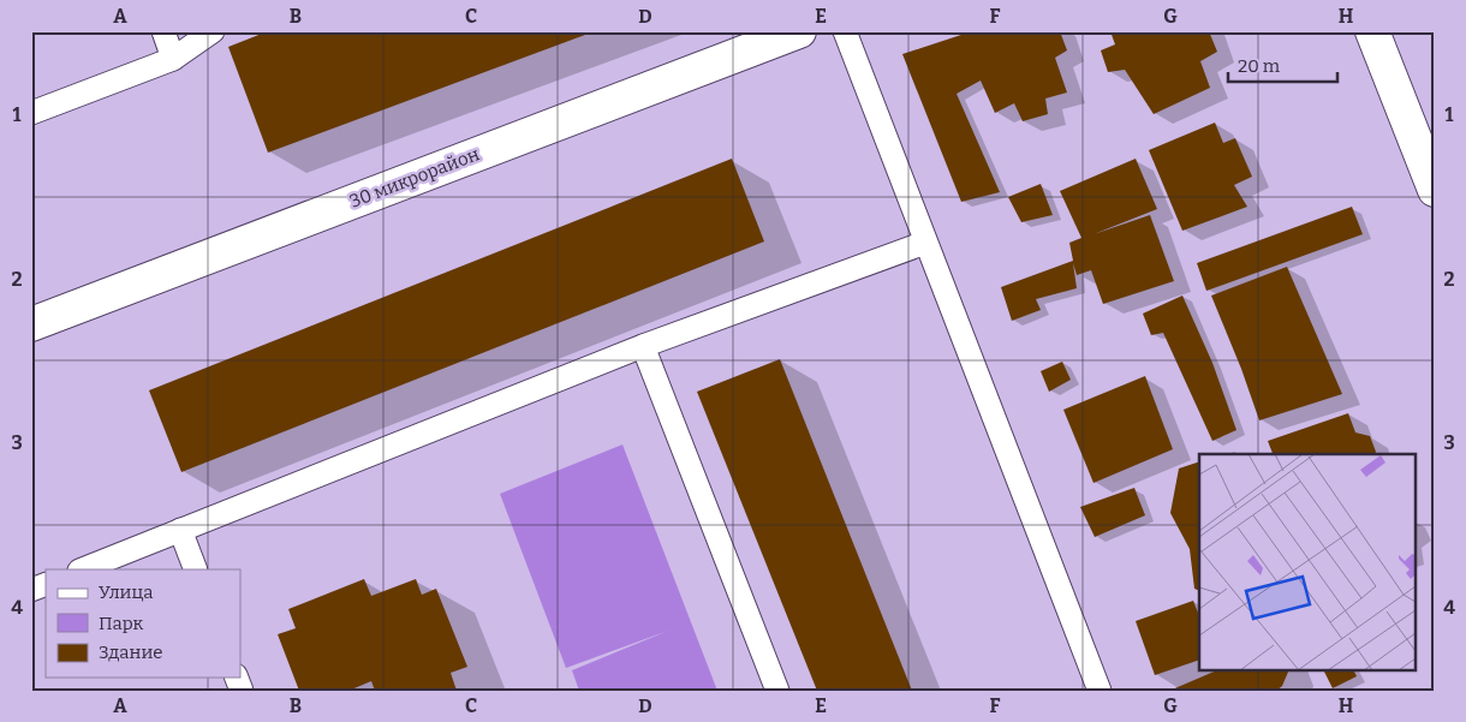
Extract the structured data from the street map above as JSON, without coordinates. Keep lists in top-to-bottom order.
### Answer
{
  "streets": {
    "street": ["30 микрорайон"]
  },
  "legend": ["Улица", "Парк", "Здание"],
  "scale_bar": "20 m",
  "grid": {
    "columns": [
      "A",
      "B",
      "C",
      "D",
      "E",
      "F",
      "G",
      "H"
    ],
    "rows": [
      "1",
      "2",
      "3",
      "4"
    ]
  }
}
